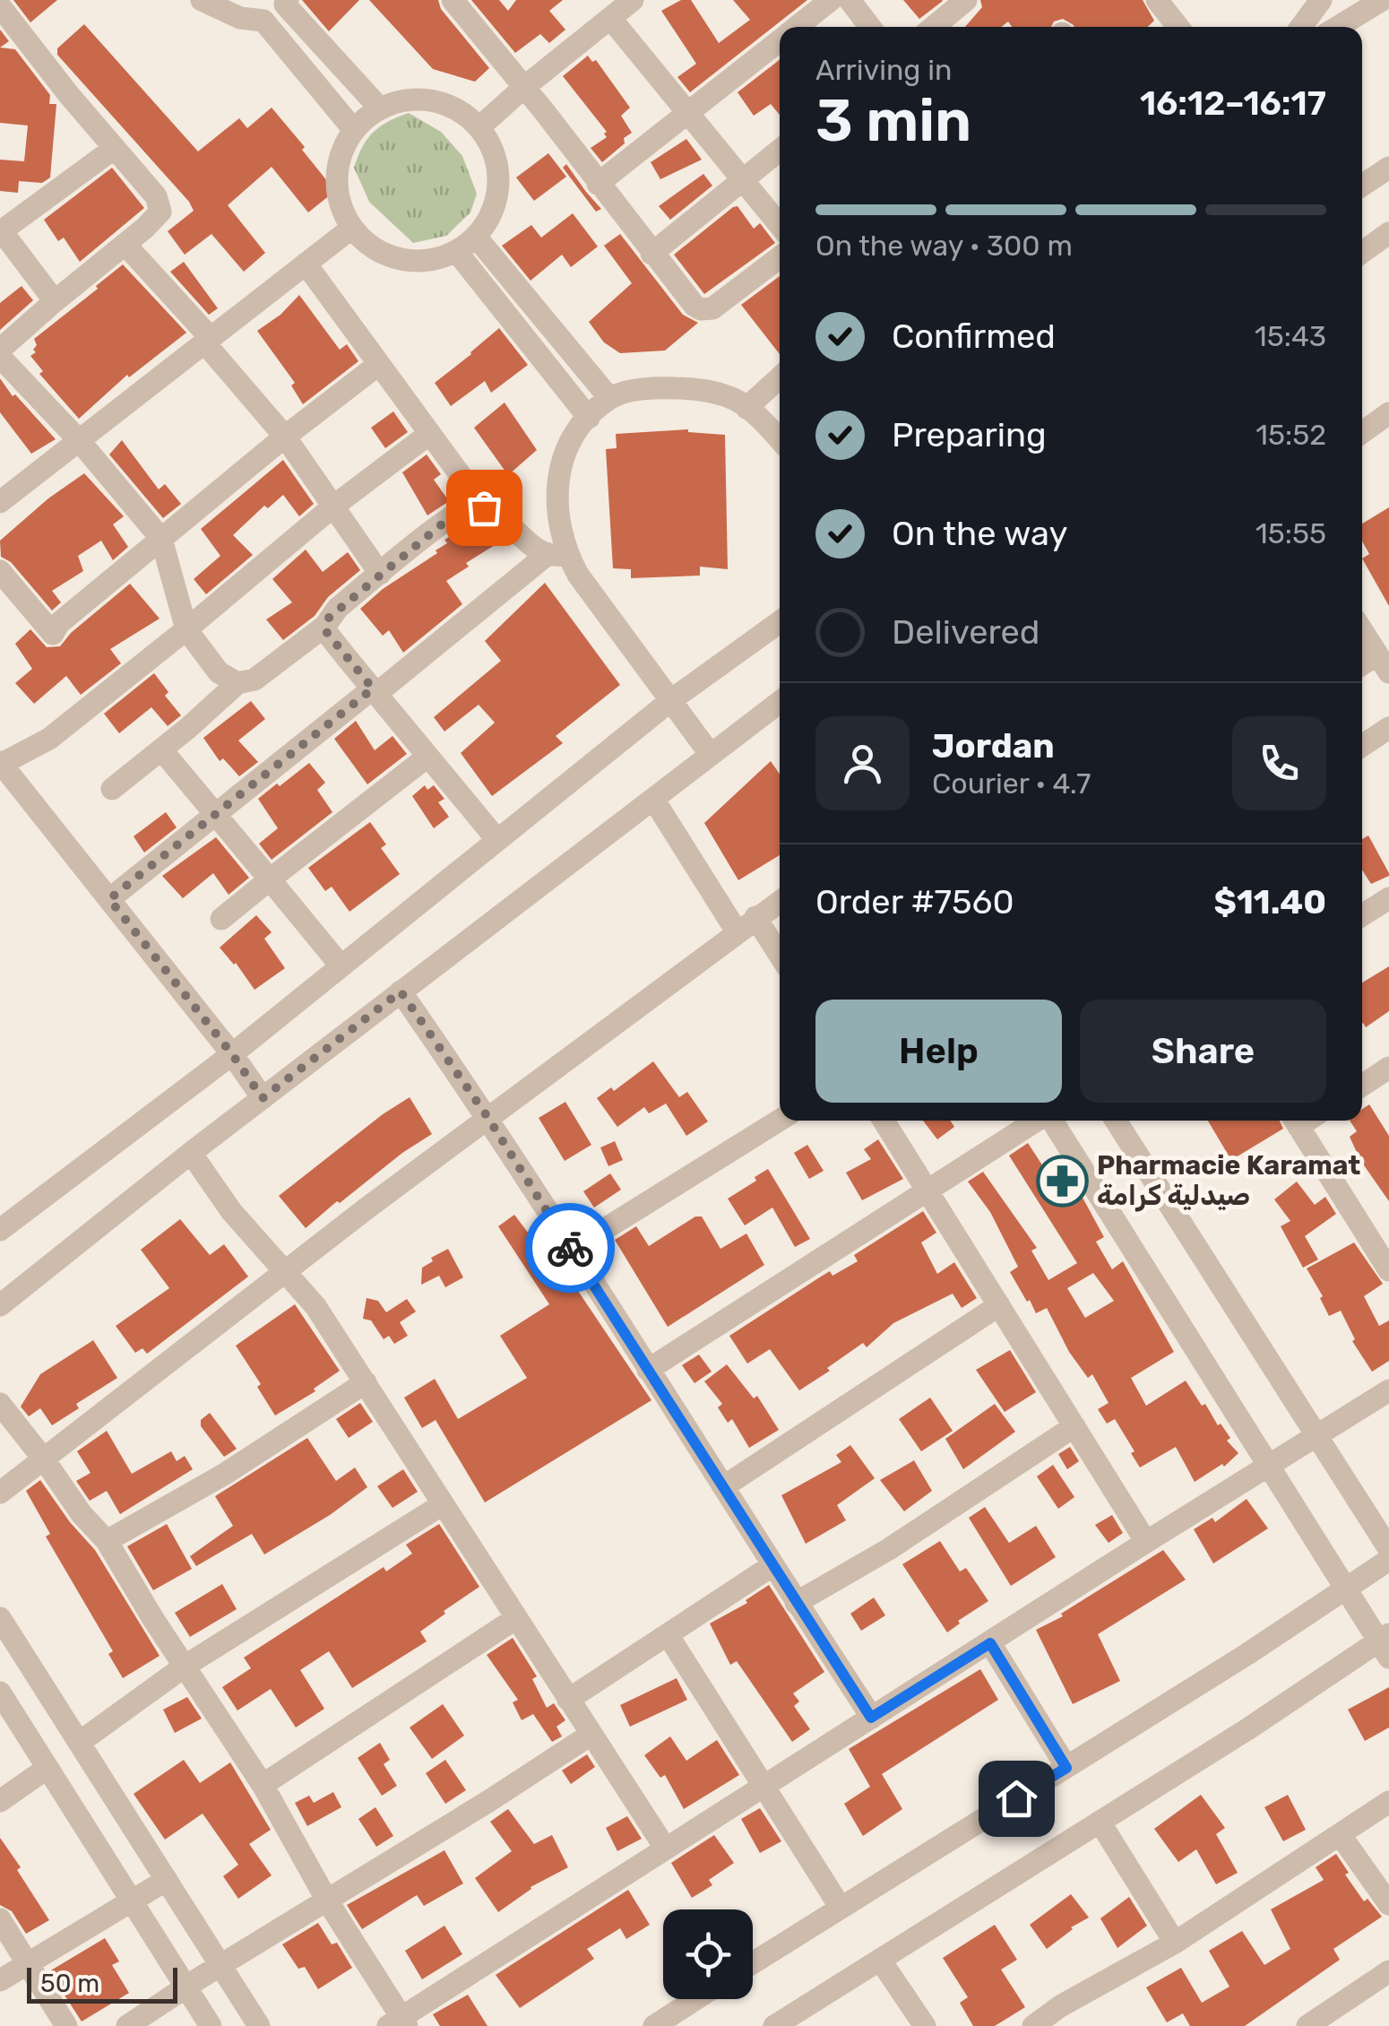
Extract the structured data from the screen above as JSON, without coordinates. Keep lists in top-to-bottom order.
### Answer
{
  "places": {
    "pharmacy": ["Pharmacie Karamat صيدلية كرامة"]
  },
  "scale_bar": "50 m",
  "page": {
    "heading": ["3 min", "Arriving in", "16:12–16:17"],
    "panel": [
      "Jordan",
      "Courier · 4.7",
      "Order #7560",
      "$11.40"
    ],
    "bar": "On the way · 300 m",
    "list": [
      ["Confirmed", "15:43"],
      ["Preparing", "15:52"],
      ["On the way", "15:55"],
      "Delivered"
    ],
    "buttons": ["Help", "Share"],
    "scale": "50 m"
  }
}
